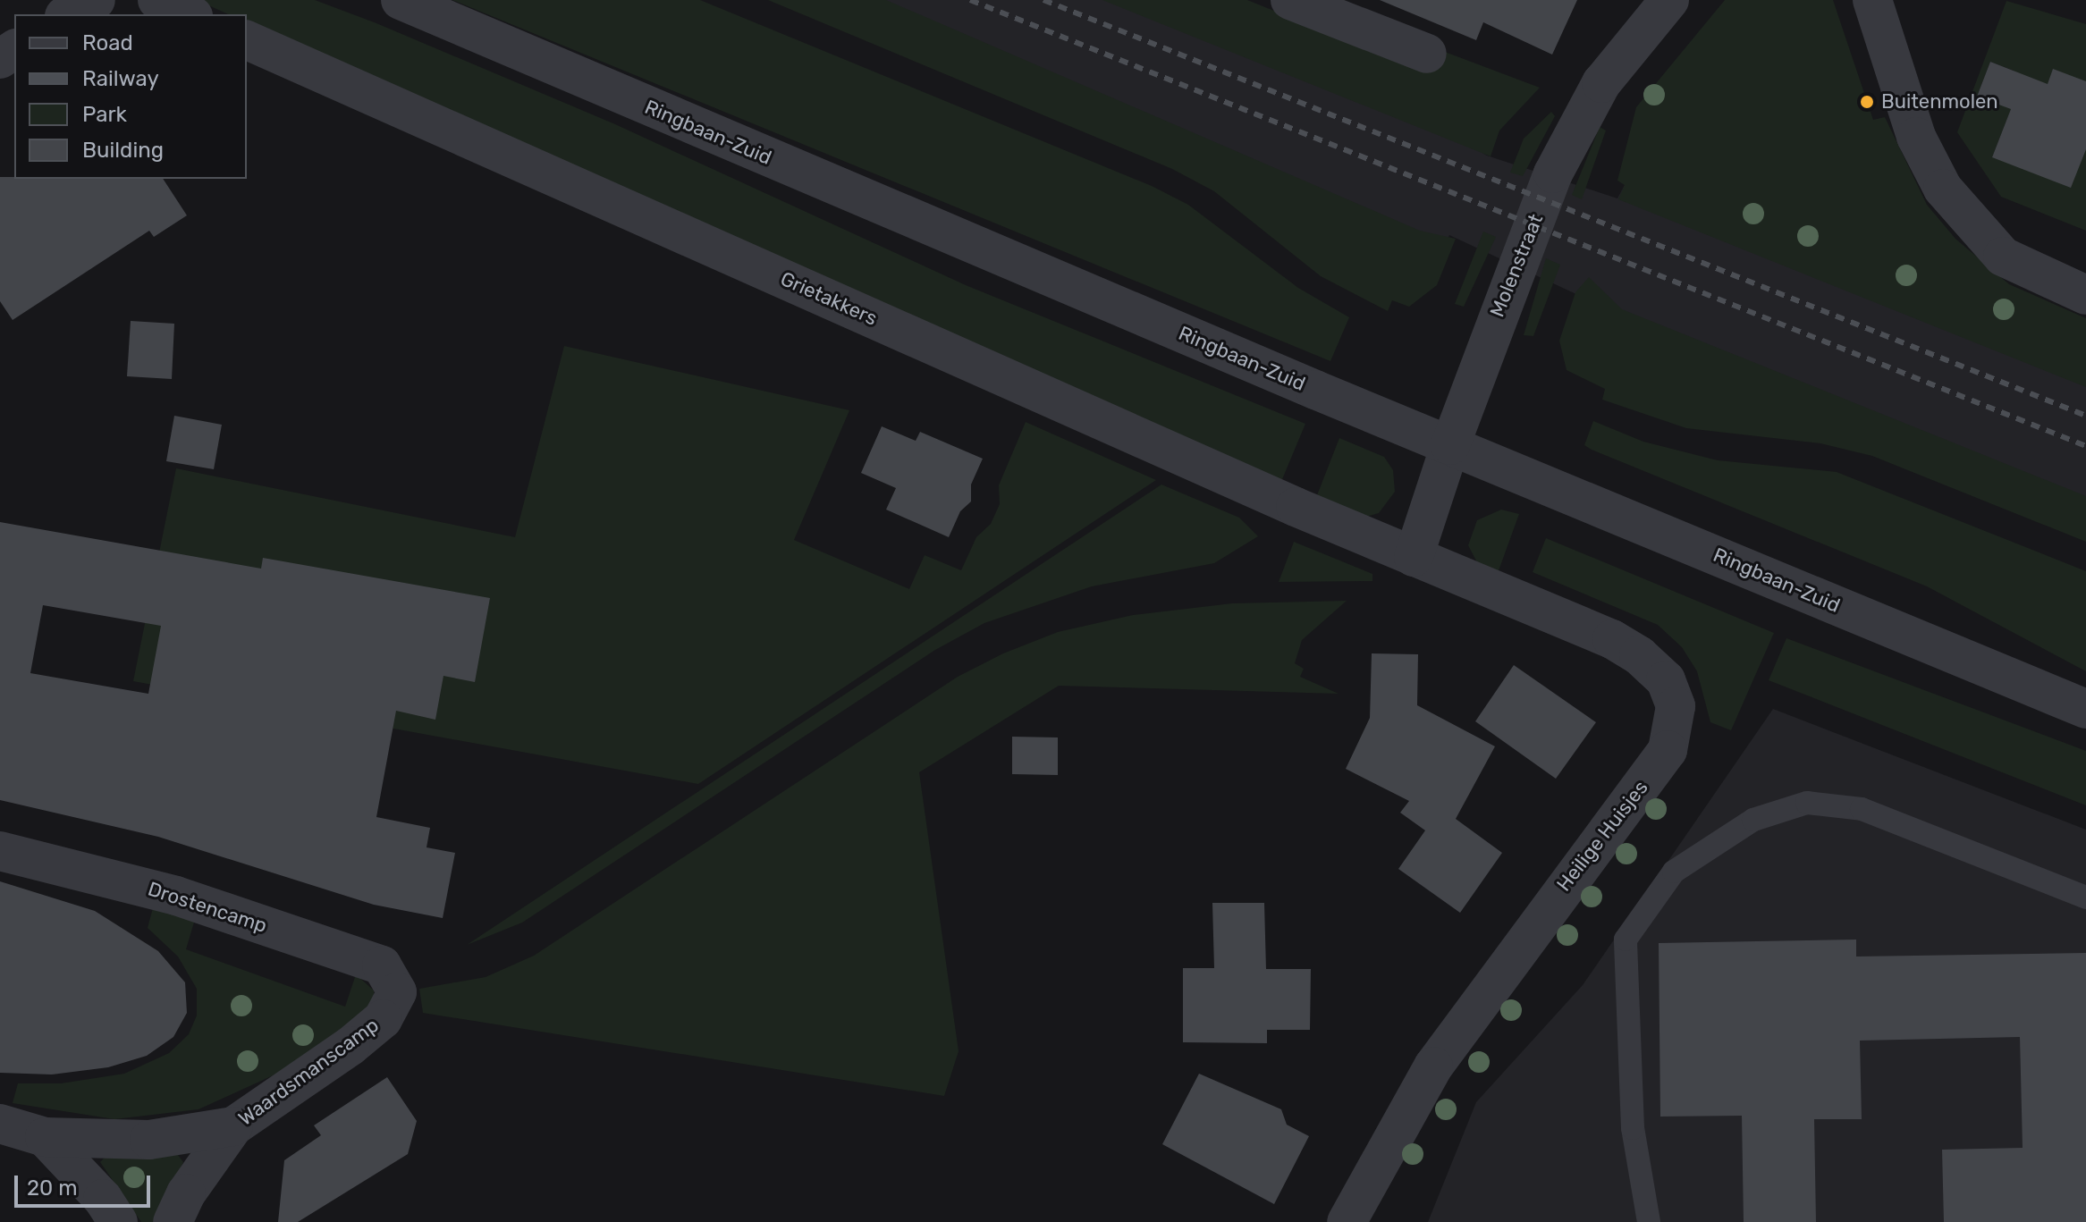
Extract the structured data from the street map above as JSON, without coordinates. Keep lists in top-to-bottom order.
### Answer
{
  "streets": {
    "street": [
      "Ringbaan-Zuid",
      "Molenstraat",
      "Grietakkers",
      "Heilige Huisjes",
      "Drostencamp",
      "Waardsmanscamp"
    ]
  },
  "crossings": [
    ["Ringbaan-Zuid", "Molenstraat"],
    ["Molenstraat", "Grietakkers"],
    ["Molenstraat", "Heilige Huisjes"],
    ["Grietakkers", "Heilige Huisjes"],
    ["Drostencamp", "Waardsmanscamp"]
  ],
  "places": ["Buitenmolen"],
  "legend": [
    "Road",
    "Railway",
    "Park",
    "Building"
  ],
  "scale_bar": "20 m"
}
